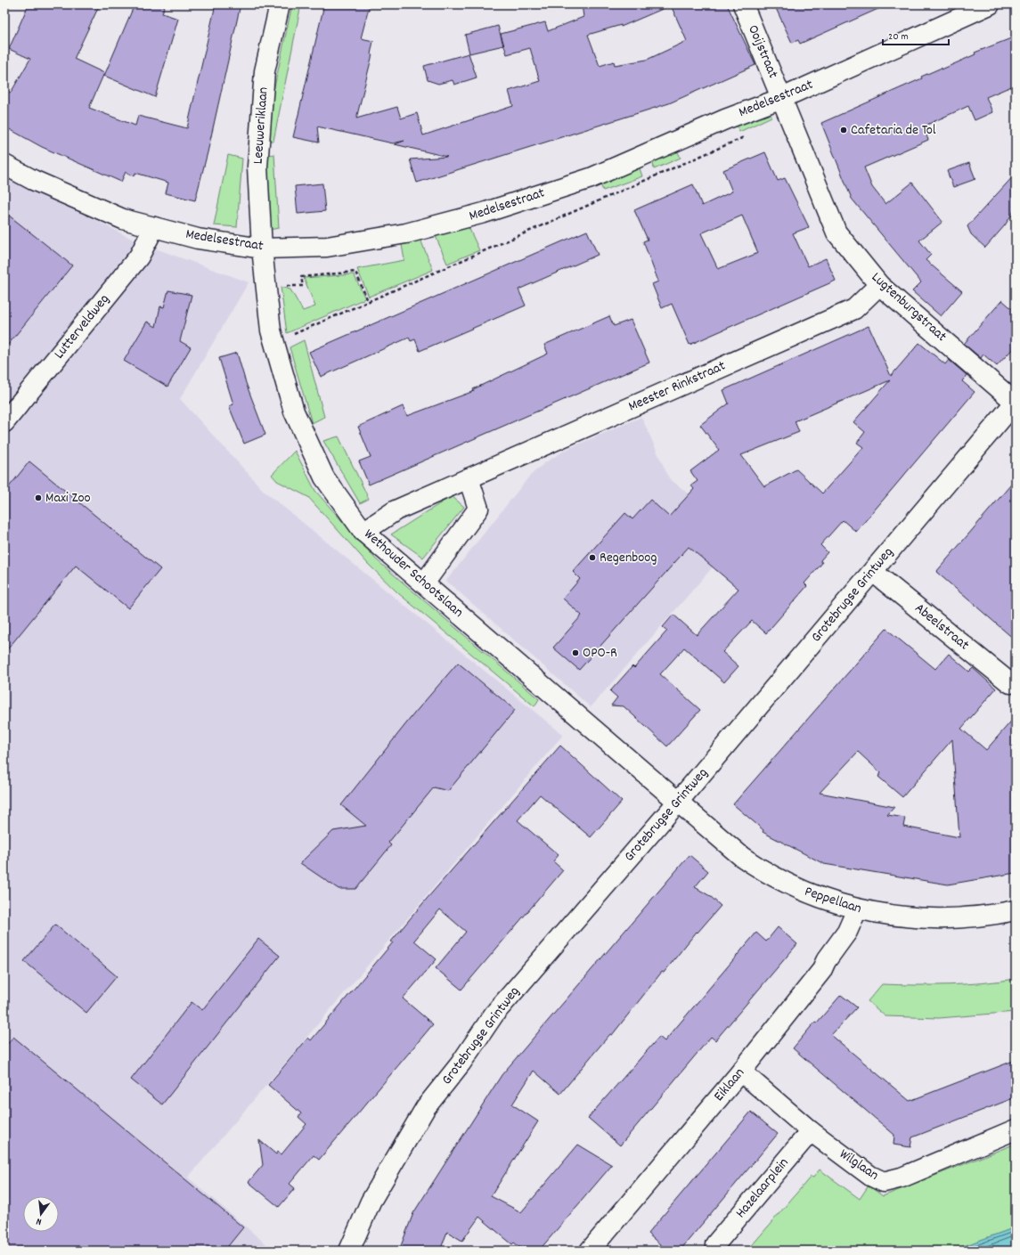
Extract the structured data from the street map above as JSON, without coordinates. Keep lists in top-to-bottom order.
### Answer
{
  "streets": {
    "street": [
      "Ooijstraat",
      "Medelsestraat",
      "Leeuweriklaan",
      "Lugtenburgstraat",
      "Lutterveldweg",
      "Meester Rinkstraat",
      "Wethouder Schootslaan",
      "Grotebrugse Grintweg",
      "Abeelstraat",
      "Peppellaan",
      "Eiklaan",
      "Wilglaan",
      "Hazelaarplein"
    ]
  },
  "crossings": [
    ["Ooijstraat", "Medelsestraat"],
    ["Ooijstraat", "Lugtenburgstraat"],
    ["Medelsestraat", "Leeuweriklaan"],
    ["Medelsestraat", "Lugtenburgstraat"],
    ["Medelsestraat", "Lutterveldweg"],
    ["Medelsestraat", "Wethouder Schootslaan"],
    ["Leeuweriklaan", "Wethouder Schootslaan"],
    ["Lugtenburgstraat", "Meester Rinkstraat"],
    ["Lugtenburgstraat", "Grotebrugse Grintweg"],
    ["Meester Rinkstraat", "Wethouder Schootslaan"],
    ["Wethouder Schootslaan", "Grotebrugse Grintweg"],
    ["Wethouder Schootslaan", "Peppellaan"],
    ["Grotebrugse Grintweg", "Abeelstraat"],
    ["Grotebrugse Grintweg", "Peppellaan"],
    ["Peppellaan", "Eiklaan"],
    ["Eiklaan", "Wilglaan"],
    ["Wilglaan", "Hazelaarplein"]
  ],
  "places": [
    "Cafetaria de Tol",
    "Maxi Zoo",
    "Regenboog",
    "OPO-R"
  ],
  "scale_bar": "20 m",
  "north": "bottom"
}
